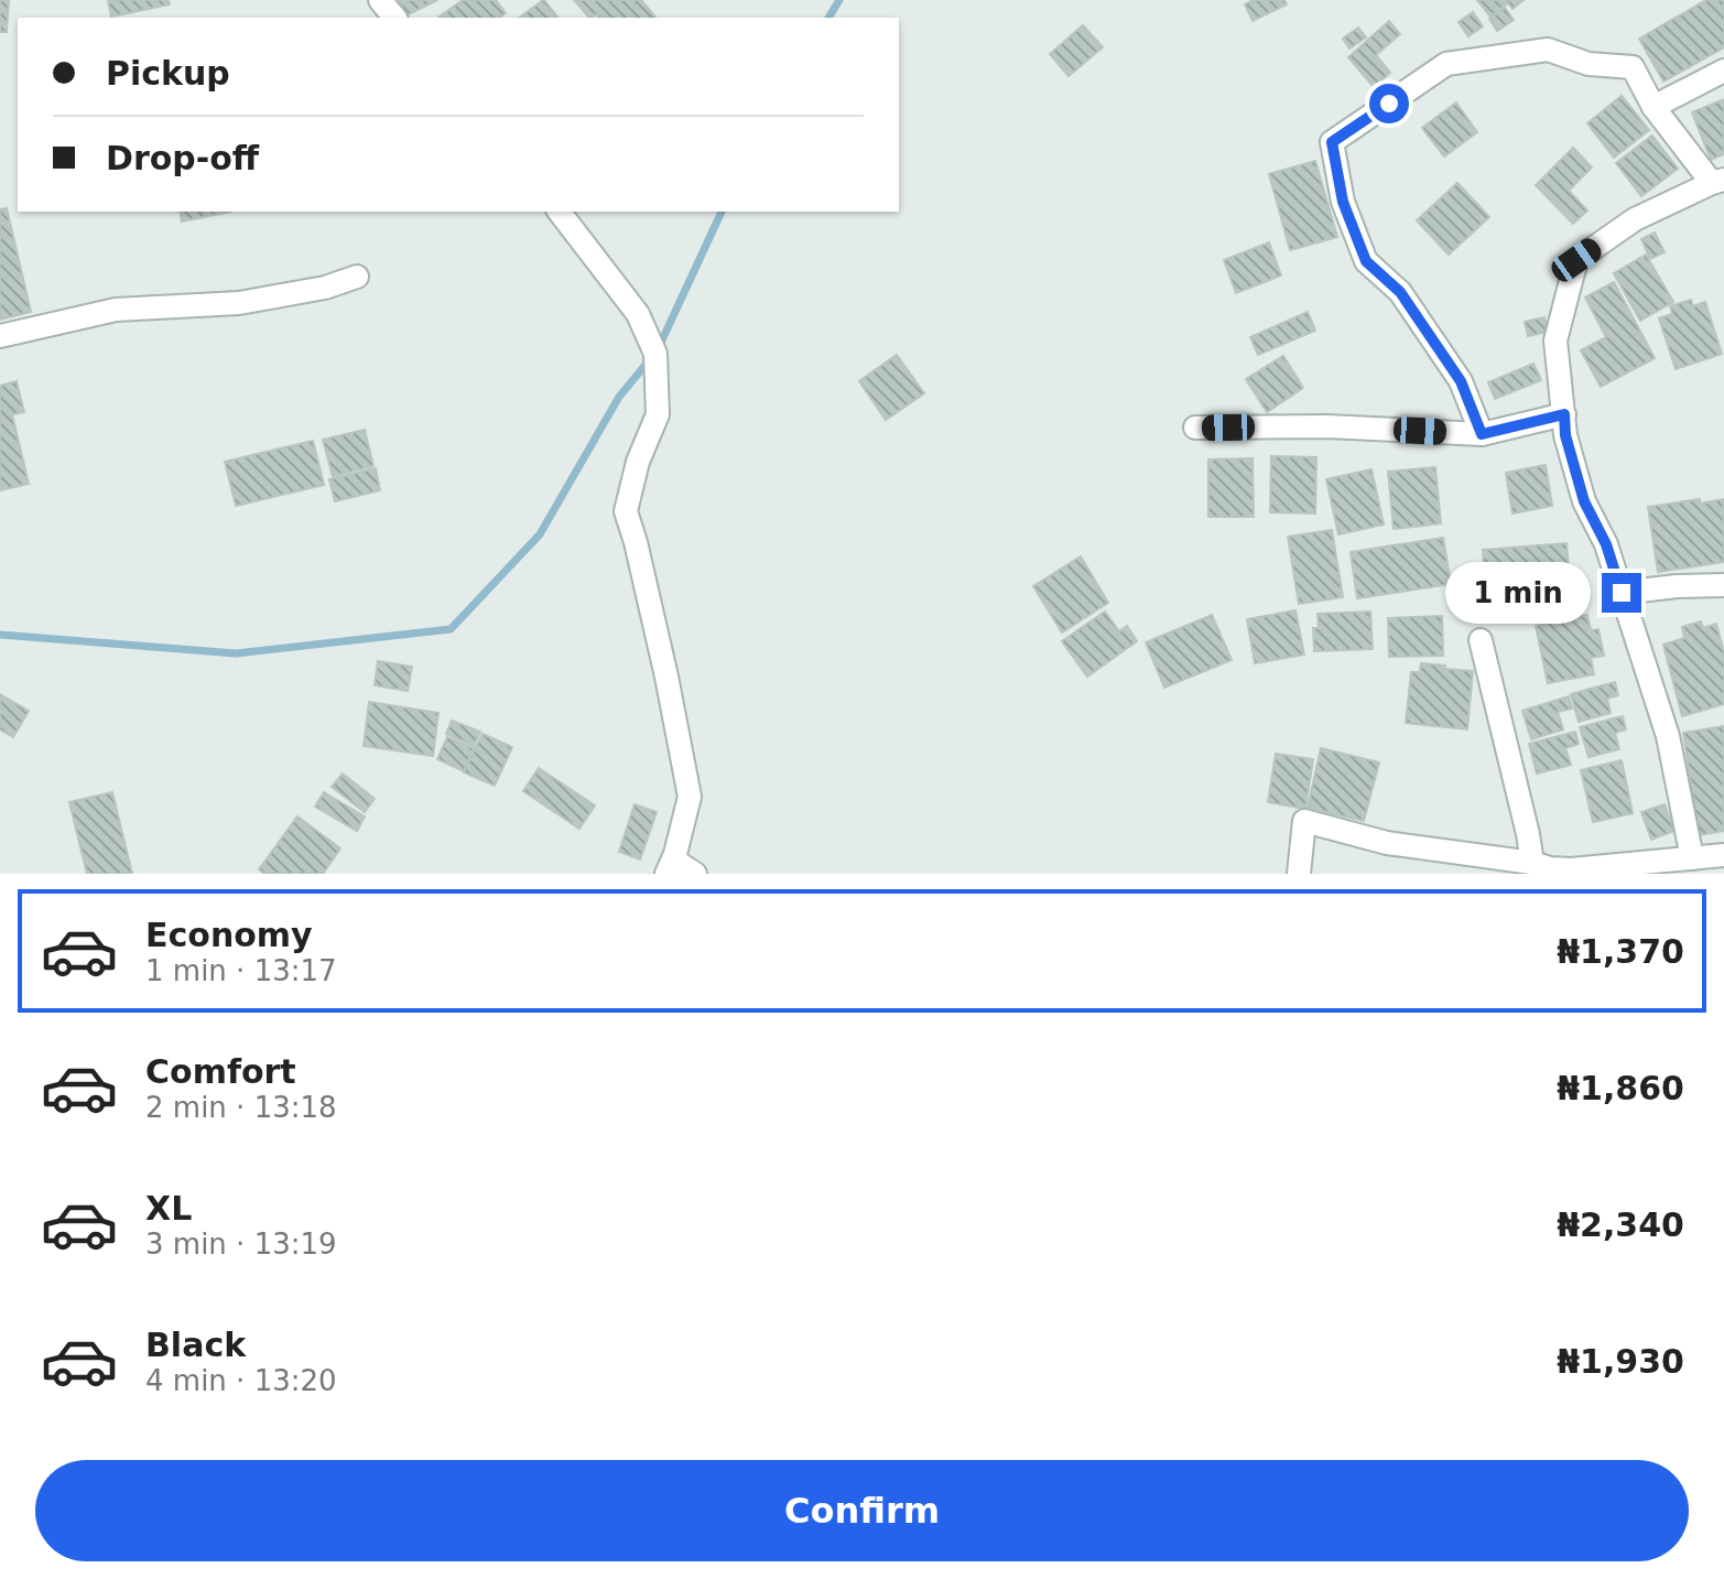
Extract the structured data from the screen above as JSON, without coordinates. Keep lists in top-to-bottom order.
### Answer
{
  "page": {
    "banner": ["Pickup", "Drop-off"],
    "bubble": "1 min",
    "list": [
      {
        "name": "Economy",
        "note": "1 min · 13:17",
        "value": "₦1,370"
      },
      {
        "name": "Comfort",
        "note": "2 min · 13:18",
        "value": "₦1,860"
      },
      {
        "name": "XL",
        "note": "3 min · 13:19",
        "value": "₦2,340"
      },
      {
        "name": "Black",
        "note": "4 min · 13:20",
        "value": "₦1,930"
      }
    ],
    "buttons": "Confirm"
  }
}
